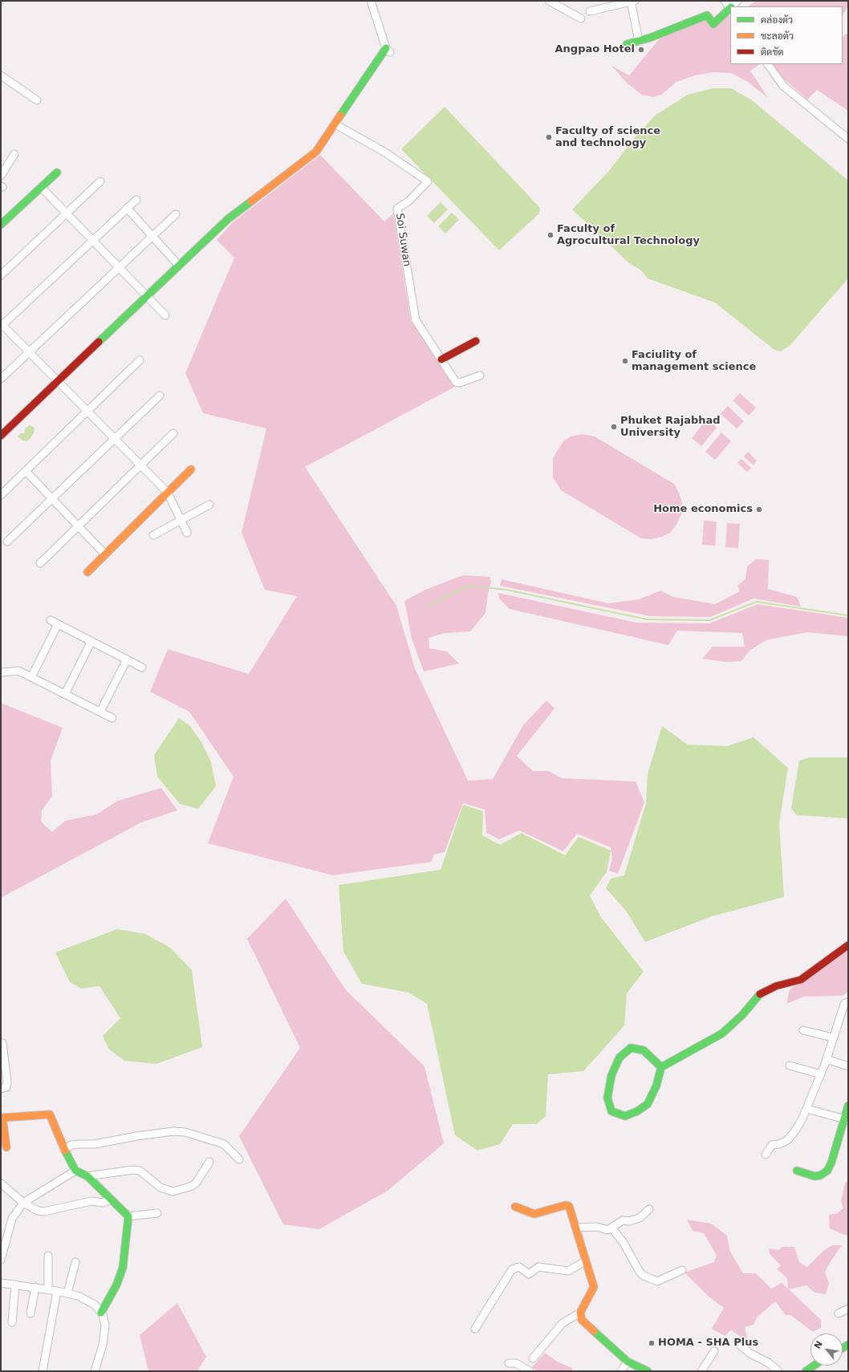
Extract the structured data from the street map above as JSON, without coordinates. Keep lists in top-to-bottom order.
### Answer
{
  "streets": {
    "street": ["Soi Suwan"]
  },
  "places": [
    "Angpao Hotel",
    "Faculty of science and technology",
    "Faculty of Agrocultural Technology",
    "Faciulity of management science",
    "Phuket Rajabhad University",
    "Home economics",
    "HOMA - SHA Plus"
  ],
  "legend": ["คล่องตัว", "ชะลอตัว", "ติดขัด"],
  "north": "top left"
}
